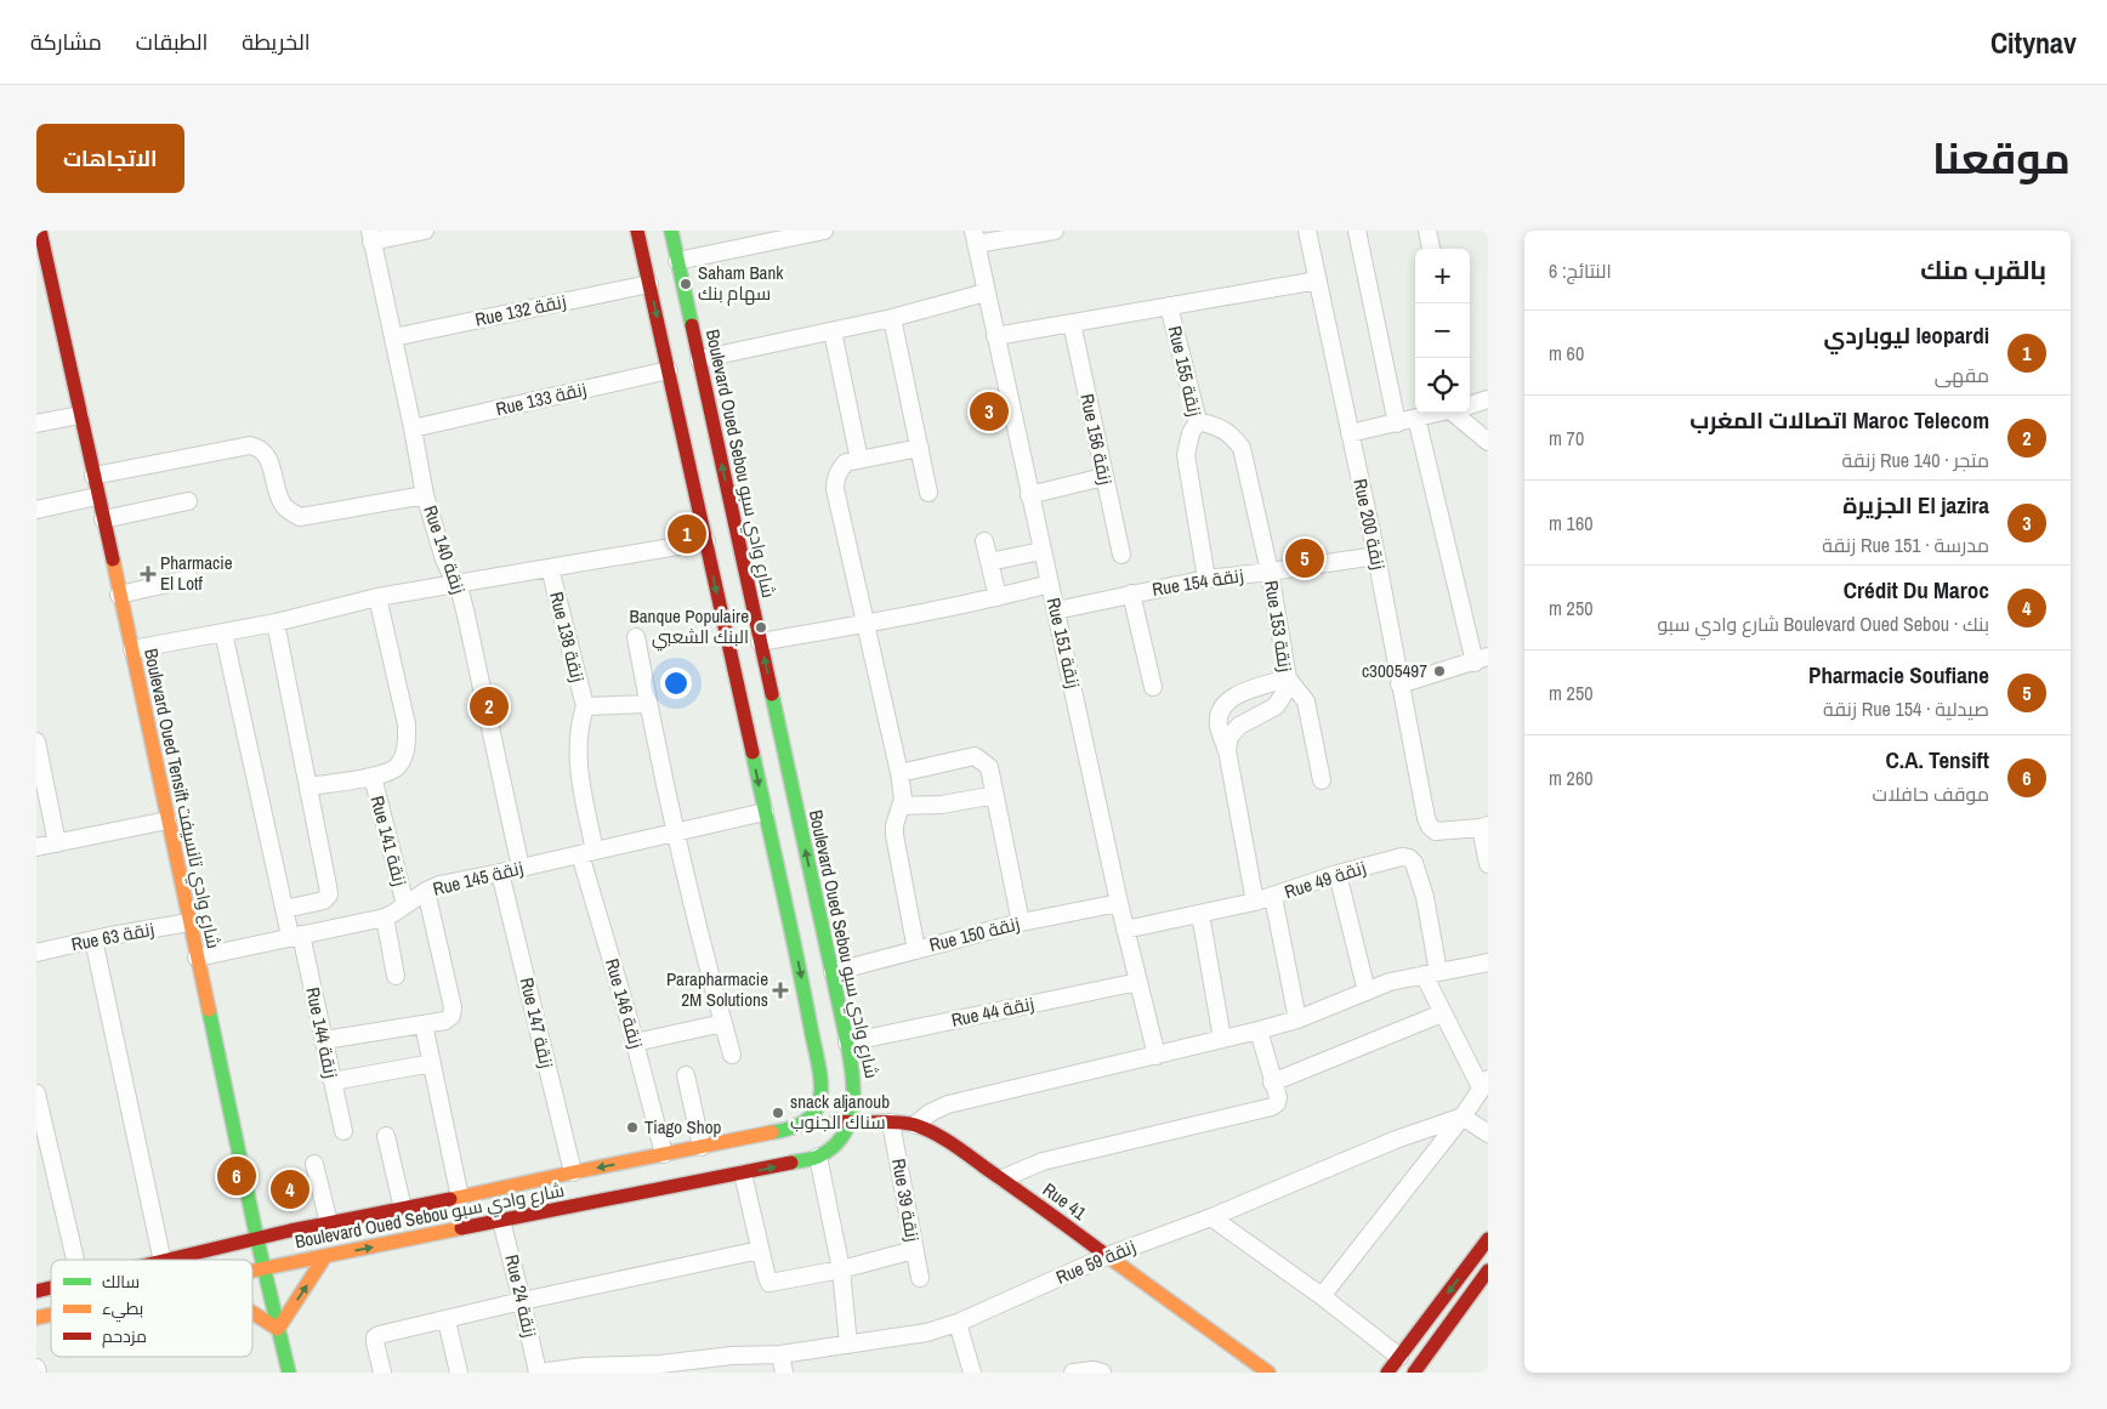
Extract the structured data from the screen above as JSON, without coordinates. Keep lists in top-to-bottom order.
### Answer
{
  "streets": {
    "street": [
      "Rue 132 زنقة",
      "Rue 155 زنقة",
      "Rue 133 زنقة",
      "Rue 156 زنقة",
      "Boulevard Oued Sebou شارع وادي سبو",
      "Rue 200 زنقة",
      "Rue 140 زنقة",
      "Rue 154 زنقة",
      "Rue 153 زنقة",
      "Rue 138 زنقة",
      "Rue 151 زنقة",
      "Boulevard Oued Tensift شارع وادي تانسيفت",
      "Rue 141 زنقة",
      "Rue 145 زنقة",
      "Rue 49 زنقة",
      "Rue 150 زنقة",
      "Rue 63 زنقة",
      "Rue 146 زنقة",
      "Rue 44 زنقة",
      "Rue 147 زنقة",
      "Rue 144 زنقة",
      "Rue 39 زنقة",
      "Rue 41",
      "Rue 59 زنقة",
      "Rue 24 زنقة"
    ]
  },
  "crossings": [
    ["Rue 132 زنقة", "Rue 140 زنقة"],
    ["Rue 155 زنقة", "Rue 154 زنقة"],
    ["Rue 155 زنقة", "Rue 153 زنقة"],
    ["Rue 133 زنقة", "Rue 140 زنقة"],
    ["Boulevard Oued Sebou شارع وادي سبو", "Boulevard Oued Tensift شارع وادي تانسيفت"],
    ["Boulevard Oued Sebou شارع وادي سبو", "Rue 150 زنقة"],
    ["Boulevard Oued Sebou شارع وادي سبو", "Rue 146 زنقة"],
    ["Boulevard Oued Sebou شارع وادي سبو", "Rue 44 زنقة"],
    ["Boulevard Oued Sebou شارع وادي سبو", "Rue 147 زنقة"],
    ["Boulevard Oued Sebou شارع وادي سبو", "Rue 41"],
    ["Boulevard Oued Sebou شارع وادي سبو", "Rue 24 زنقة"],
    ["Rue 200 زنقة", "Rue 154 زنقة"],
    ["Rue 140 زنقة", "Rue 145 زنقة"],
    ["Rue 154 زنقة", "Rue 153 زنقة"],
    ["Rue 154 زنقة", "Rue 151 زنقة"],
    ["Rue 138 زنقة", "Rue 146 زنقة"],
    ["Rue 151 زنقة", "Rue 49 زنقة"],
    ["Rue 151 زنقة", "Rue 150 زنقة"],
    ["Rue 151 زنقة", "Rue 44 زنقة"],
    ["Boulevard Oued Tensift شارع وادي تانسيفت", "Rue 145 زنقة"],
    ["Boulevard Oued Tensift شارع وادي تانسيفت", "Rue 63 زنقة"],
    ["Rue 141 زنقة", "Rue 145 زنقة"],
    ["Rue 145 زنقة", "Rue 146 زنقة"],
    ["Rue 145 زنقة", "Rue 147 زنقة"],
    ["Rue 145 زنقة", "Rue 144 زنقة"],
    ["Rue 39 زنقة", "Rue 41"],
    ["Rue 41", "Rue 59 زنقة"],
    ["Rue 59 زنقة", "Rue 24 زنقة"]
  ],
  "places": {
    "other": [
      "Saham Bank سهام بنك",
      "Banque Populaire البنك الشعبي",
      "c3005497",
      "snack aljanoub سناك الجنوب",
      "Tiago Shop"
    ],
    "health": ["Pharmacie El Lotf", "Parapharmacie 2M Solutions"]
  },
  "legend": ["سالك", "بطيء", "مزدحم"],
  "page": {
    "header": "Citynav",
    "nav": ["الخريطة", "الطبقات", "مشاركة"],
    "title": "موقعنا",
    "buttons": "الاتجاهات",
    "heading": ["بالقرب منك", "النتائج: 6"],
    "map_buttons": ["+", "−"],
    "list": [
      {
        "mark": "1",
        "name": "leopardi ليوباردي",
        "note": "مقهى",
        "value": "60 m"
      },
      {
        "mark": "2",
        "name": "Maroc Telecom اتصالات المغرب",
        "note": "متجر · Rue 140 زنقة",
        "value": "70 m"
      },
      {
        "mark": "3",
        "name": "El jazira الجزيرة",
        "note": "مدرسة · Rue 151 زنقة",
        "value": "160 m"
      },
      {
        "mark": "4",
        "name": "Crédit Du Maroc",
        "note": "بنك · Boulevard Oued Sebou شارع وادي سبو",
        "value": "250 m"
      },
      {
        "mark": "5",
        "name": "Pharmacie Soufiane",
        "note": "صيدلية · Rue 154 زنقة",
        "value": "250 m"
      },
      {
        "mark": "6",
        "name": "C.A. Tensift",
        "note": "موقف حافلات",
        "value": "260 m"
      }
    ],
    "pins": [
      "3",
      "1",
      "5",
      "2",
      "6",
      "4"
    ]
  }
}
